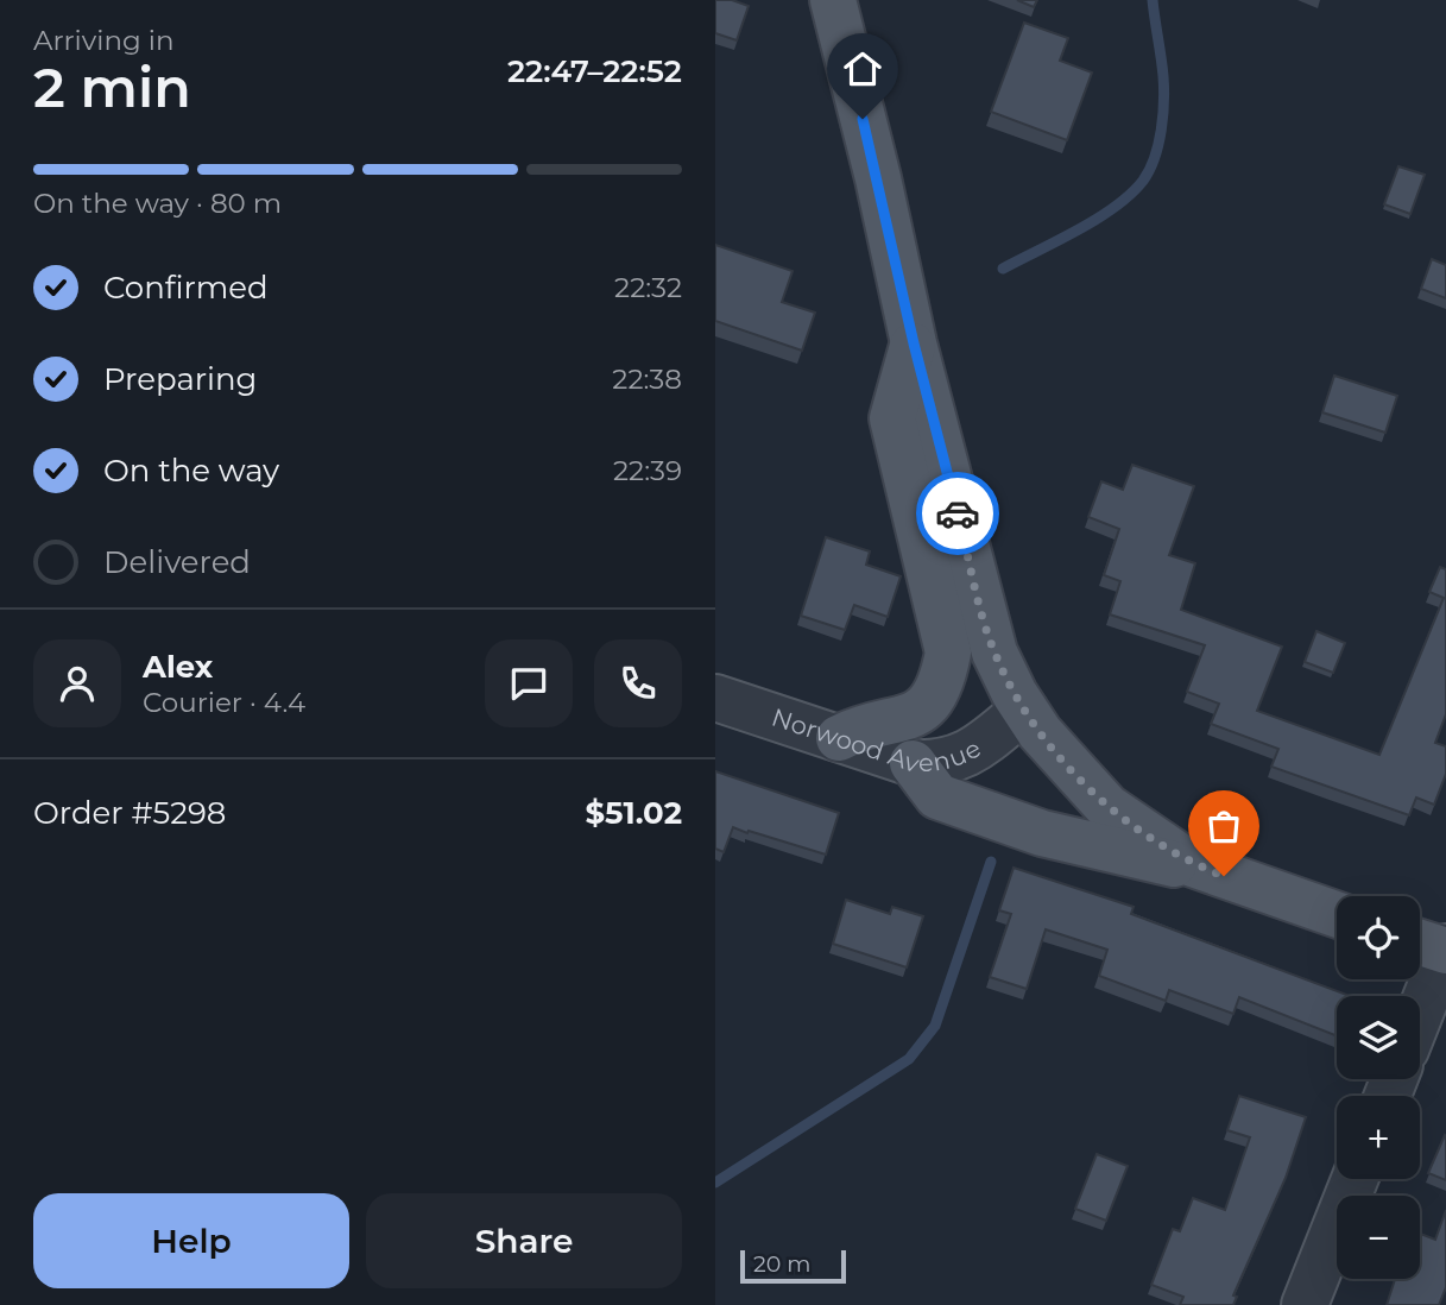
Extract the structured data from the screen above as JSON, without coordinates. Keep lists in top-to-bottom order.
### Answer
{
  "streets": {
    "street": ["Norwood Avenue"]
  },
  "scale_bar": "20 m",
  "page": {
    "heading": ["2 min", "Arriving in", "22:47–22:52"],
    "panel": [
      "Alex",
      "Courier · 4.4",
      "Order #5298",
      "$51.02"
    ],
    "bar": "On the way · 80 m",
    "list": [
      ["Confirmed", "22:32"],
      ["Preparing", "22:38"],
      ["On the way", "22:39"],
      "Delivered"
    ],
    "map_buttons": ["+", "−"],
    "buttons": ["Help", "Share"],
    "scale": "20 m"
  }
}
